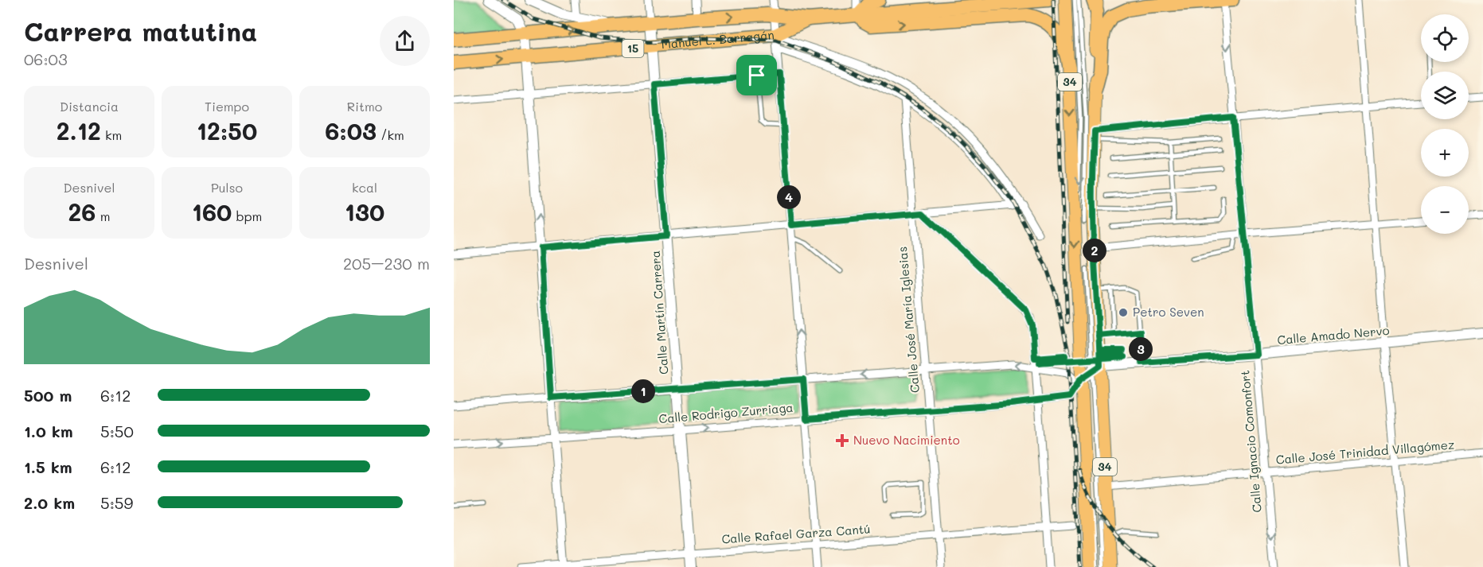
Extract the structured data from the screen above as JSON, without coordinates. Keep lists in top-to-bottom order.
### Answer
{
  "streets": {
    "highway": ["Manuel L. Barragán", "15"],
    "main road": ["34"],
    "street": [
      "Calle Martín Carrera",
      "Calle José María Iglesias",
      "Calle Amado Nervo",
      "Calle Rodrigo Zurriaga",
      "Calle Ignacio Comonfort",
      "Calle José Trinidad Villagómez",
      "Calle Rafael Garza Cantú"
    ]
  },
  "crossings": [
    ["Manuel L. Barragán", "Calle Martín Carrera"],
    ["34", "Calle Amado Nervo"],
    ["34", "Calle Rodrigo Zurriaga"],
    ["34", "Calle José Trinidad Villagómez"],
    ["Calle Martín Carrera", "Calle Rodrigo Zurriaga"],
    ["Calle Martín Carrera", "Calle Rafael Garza Cantú"],
    ["Calle José María Iglesias", "Calle Rodrigo Zurriaga"],
    ["Calle José María Iglesias", "Calle Rafael Garza Cantú"],
    ["Calle Amado Nervo", "Calle Rodrigo Zurriaga"],
    ["Calle Amado Nervo", "Calle Ignacio Comonfort"],
    ["Calle Ignacio Comonfort", "Calle José Trinidad Villagómez"]
  ],
  "one_way": ["Calle Ignacio Comonfort"],
  "places": {
    "other": ["Petro Seven"],
    "health": ["Nuevo Nacimiento"]
  },
  "page": {
    "heading": ["Carrera matutina", "06:03"],
    "map_buttons": ["+", "−"],
    "stats": [
      ["Distancia", "2.12 km"],
      ["Tiempo", "12:50"],
      ["Ritmo", "6:03 /km"],
      ["Desnivel", "26 m"],
      ["Pulso", "160 bpm"],
      ["kcal", "130"]
    ],
    "pins": [
      "4",
      "2",
      "3",
      "1"
    ],
    "chart": ["Desnivel", "205–230 m"],
    "list": [
      {
        "name": "500 m",
        "note": "6:12"
      },
      {
        "name": "1.0 km",
        "note": "5:50"
      },
      {
        "name": "1.5 km",
        "note": "6:12"
      },
      {
        "name": "2.0 km",
        "note": "5:59"
      }
    ]
  }
}
